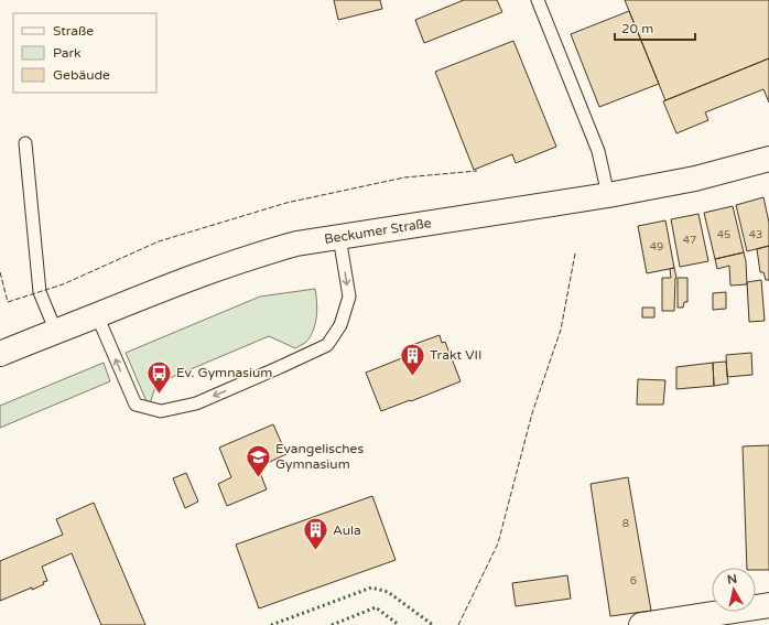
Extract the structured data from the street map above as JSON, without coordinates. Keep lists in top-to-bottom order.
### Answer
{
  "streets": {
    "main road": ["Beckumer Straße"]
  },
  "places": {
    "building": ["Trakt VII", "Aula"],
    "bus stop": ["Ev. Gymnasium"],
    "school or university": ["Evangelisches Gymnasium"]
  },
  "house_numbers": [
    "45",
    "43",
    "47",
    "49",
    "8",
    "6"
  ],
  "legend": ["Straße", "Park", "Gebäude"],
  "scale_bar": "20 m",
  "north": "top"
}
